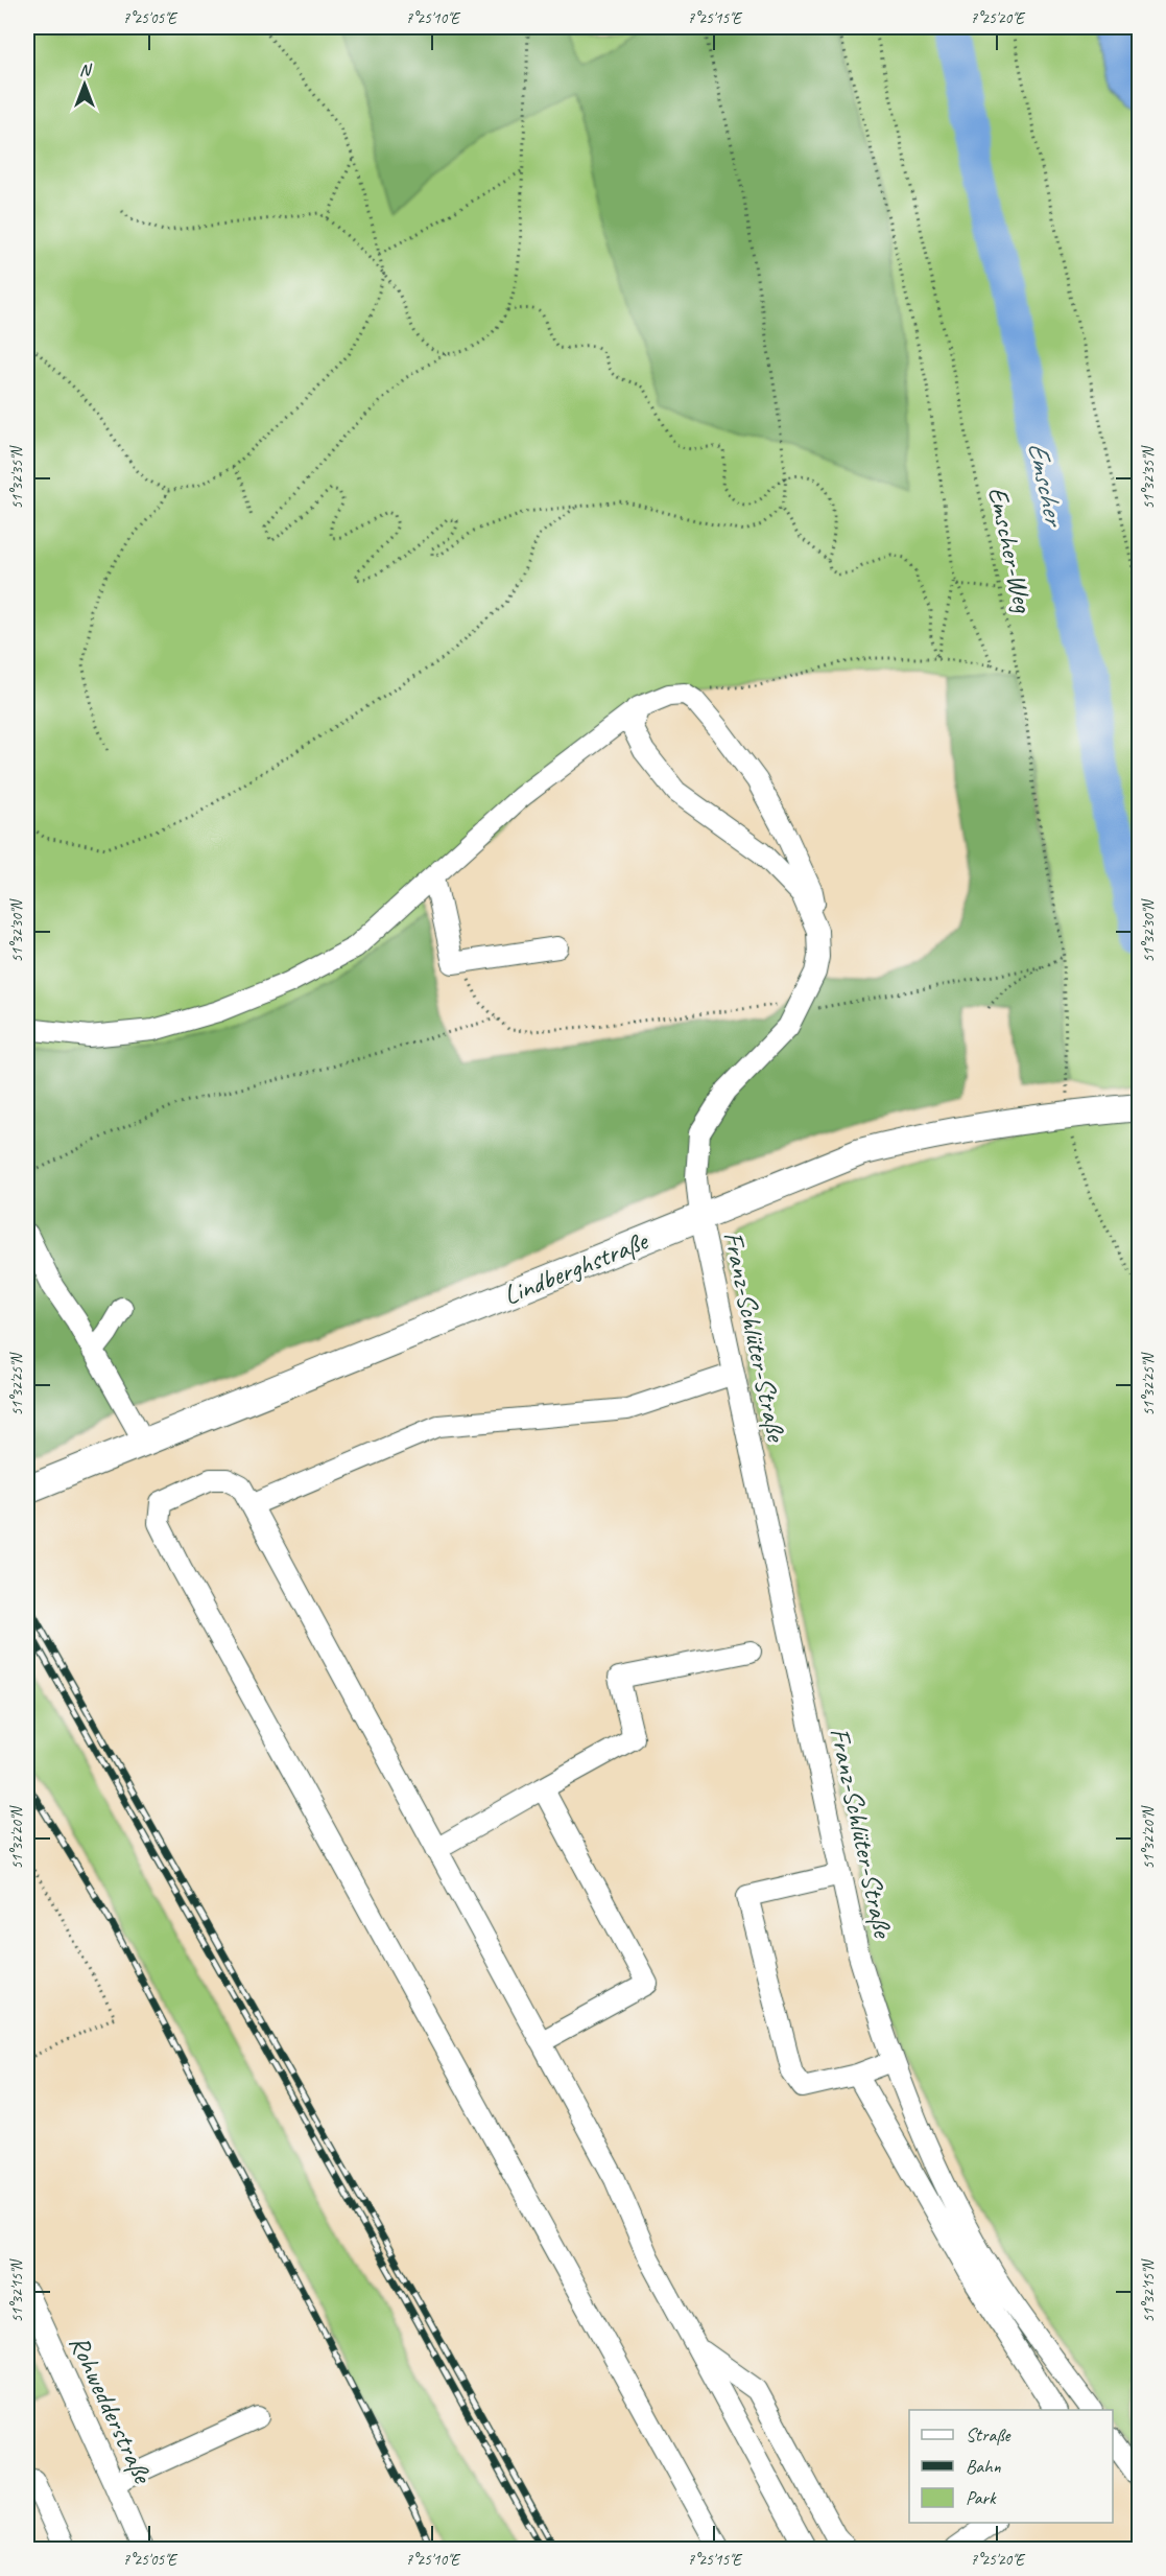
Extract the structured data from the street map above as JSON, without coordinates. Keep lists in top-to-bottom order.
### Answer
{
  "streets": {
    "main road": ["Lindberghstraße"],
    "street": ["Franz-Schlüter-Straße", "Rohwedderstraße"],
    "path": ["Emscher-Weg"]
  },
  "crossings": [
    ["Lindberghstraße", "Franz-Schlüter-Straße"]
  ],
  "water": ["Emscher"],
  "legend": ["Straße", "Bahn", "Park"],
  "north": "top",
  "coordinates": [
    "7°25'05\"E",
    "7°25'10\"E",
    "7°25'15\"E",
    "7°25'20\"E",
    "51°32'35\"N",
    "51°32'30\"N",
    "51°32'25\"N",
    "51°32'20\"N",
    "51°32'15\"N"
  ]
}
